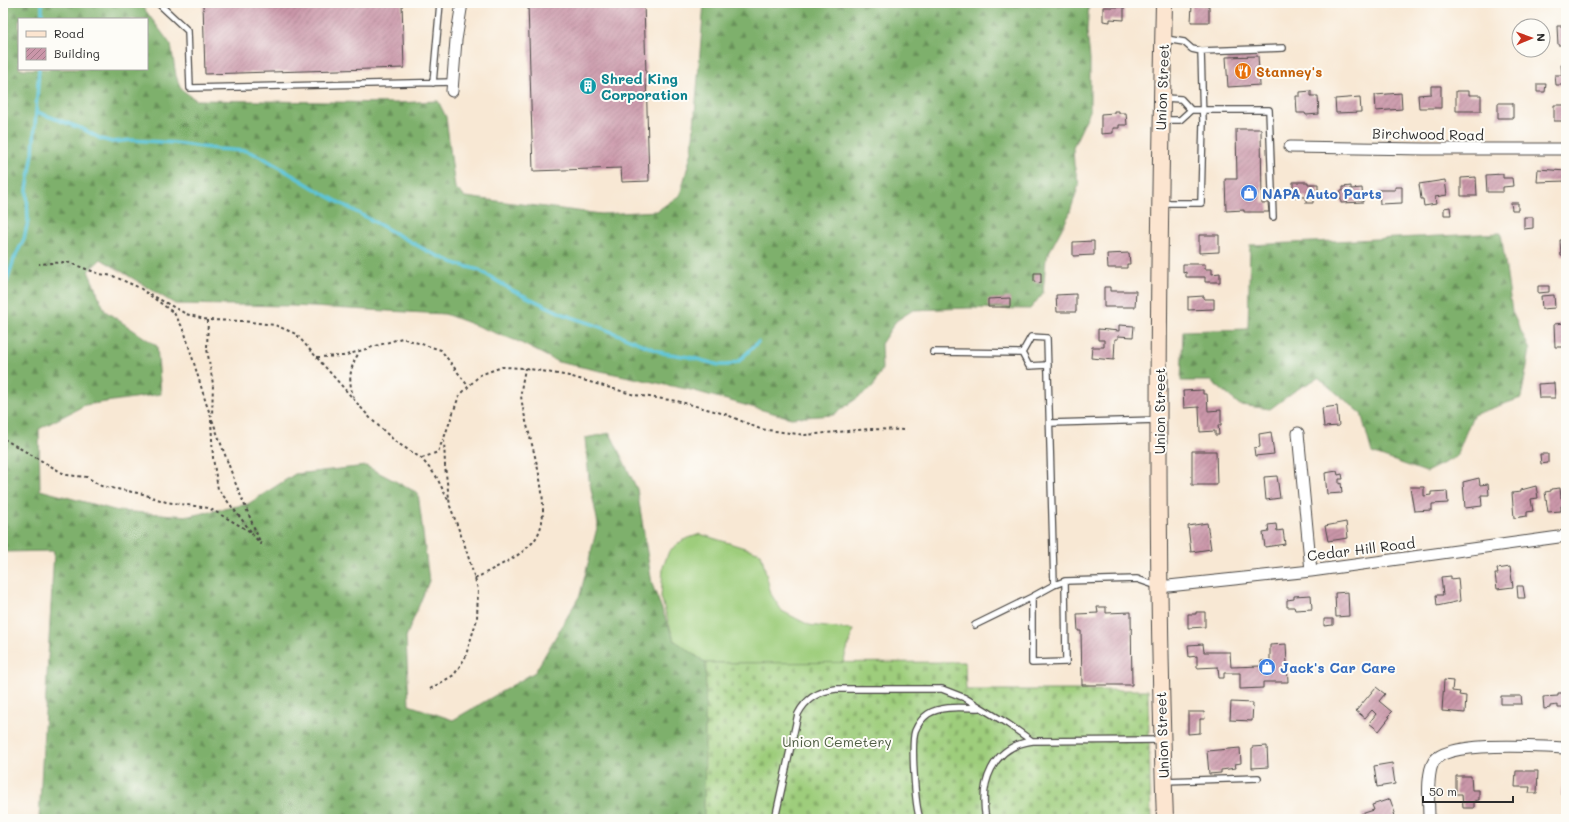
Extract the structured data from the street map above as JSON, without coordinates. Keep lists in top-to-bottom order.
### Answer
{
  "streets": {
    "main road": ["Union Street"],
    "street": ["Birchwood Road", "Cedar Hill Road"]
  },
  "crossings": [
    ["Union Street", "Cedar Hill Road"]
  ],
  "parks": ["Union Cemetery"],
  "places": {
    "restaurant": ["Stanney's"],
    "building": ["Shred King Corporation"],
    "shop": ["NAPA Auto Parts", "Jack's Car Care"]
  },
  "legend": ["Road", "Building"],
  "scale_bar": "50 m",
  "north": "right"
}
